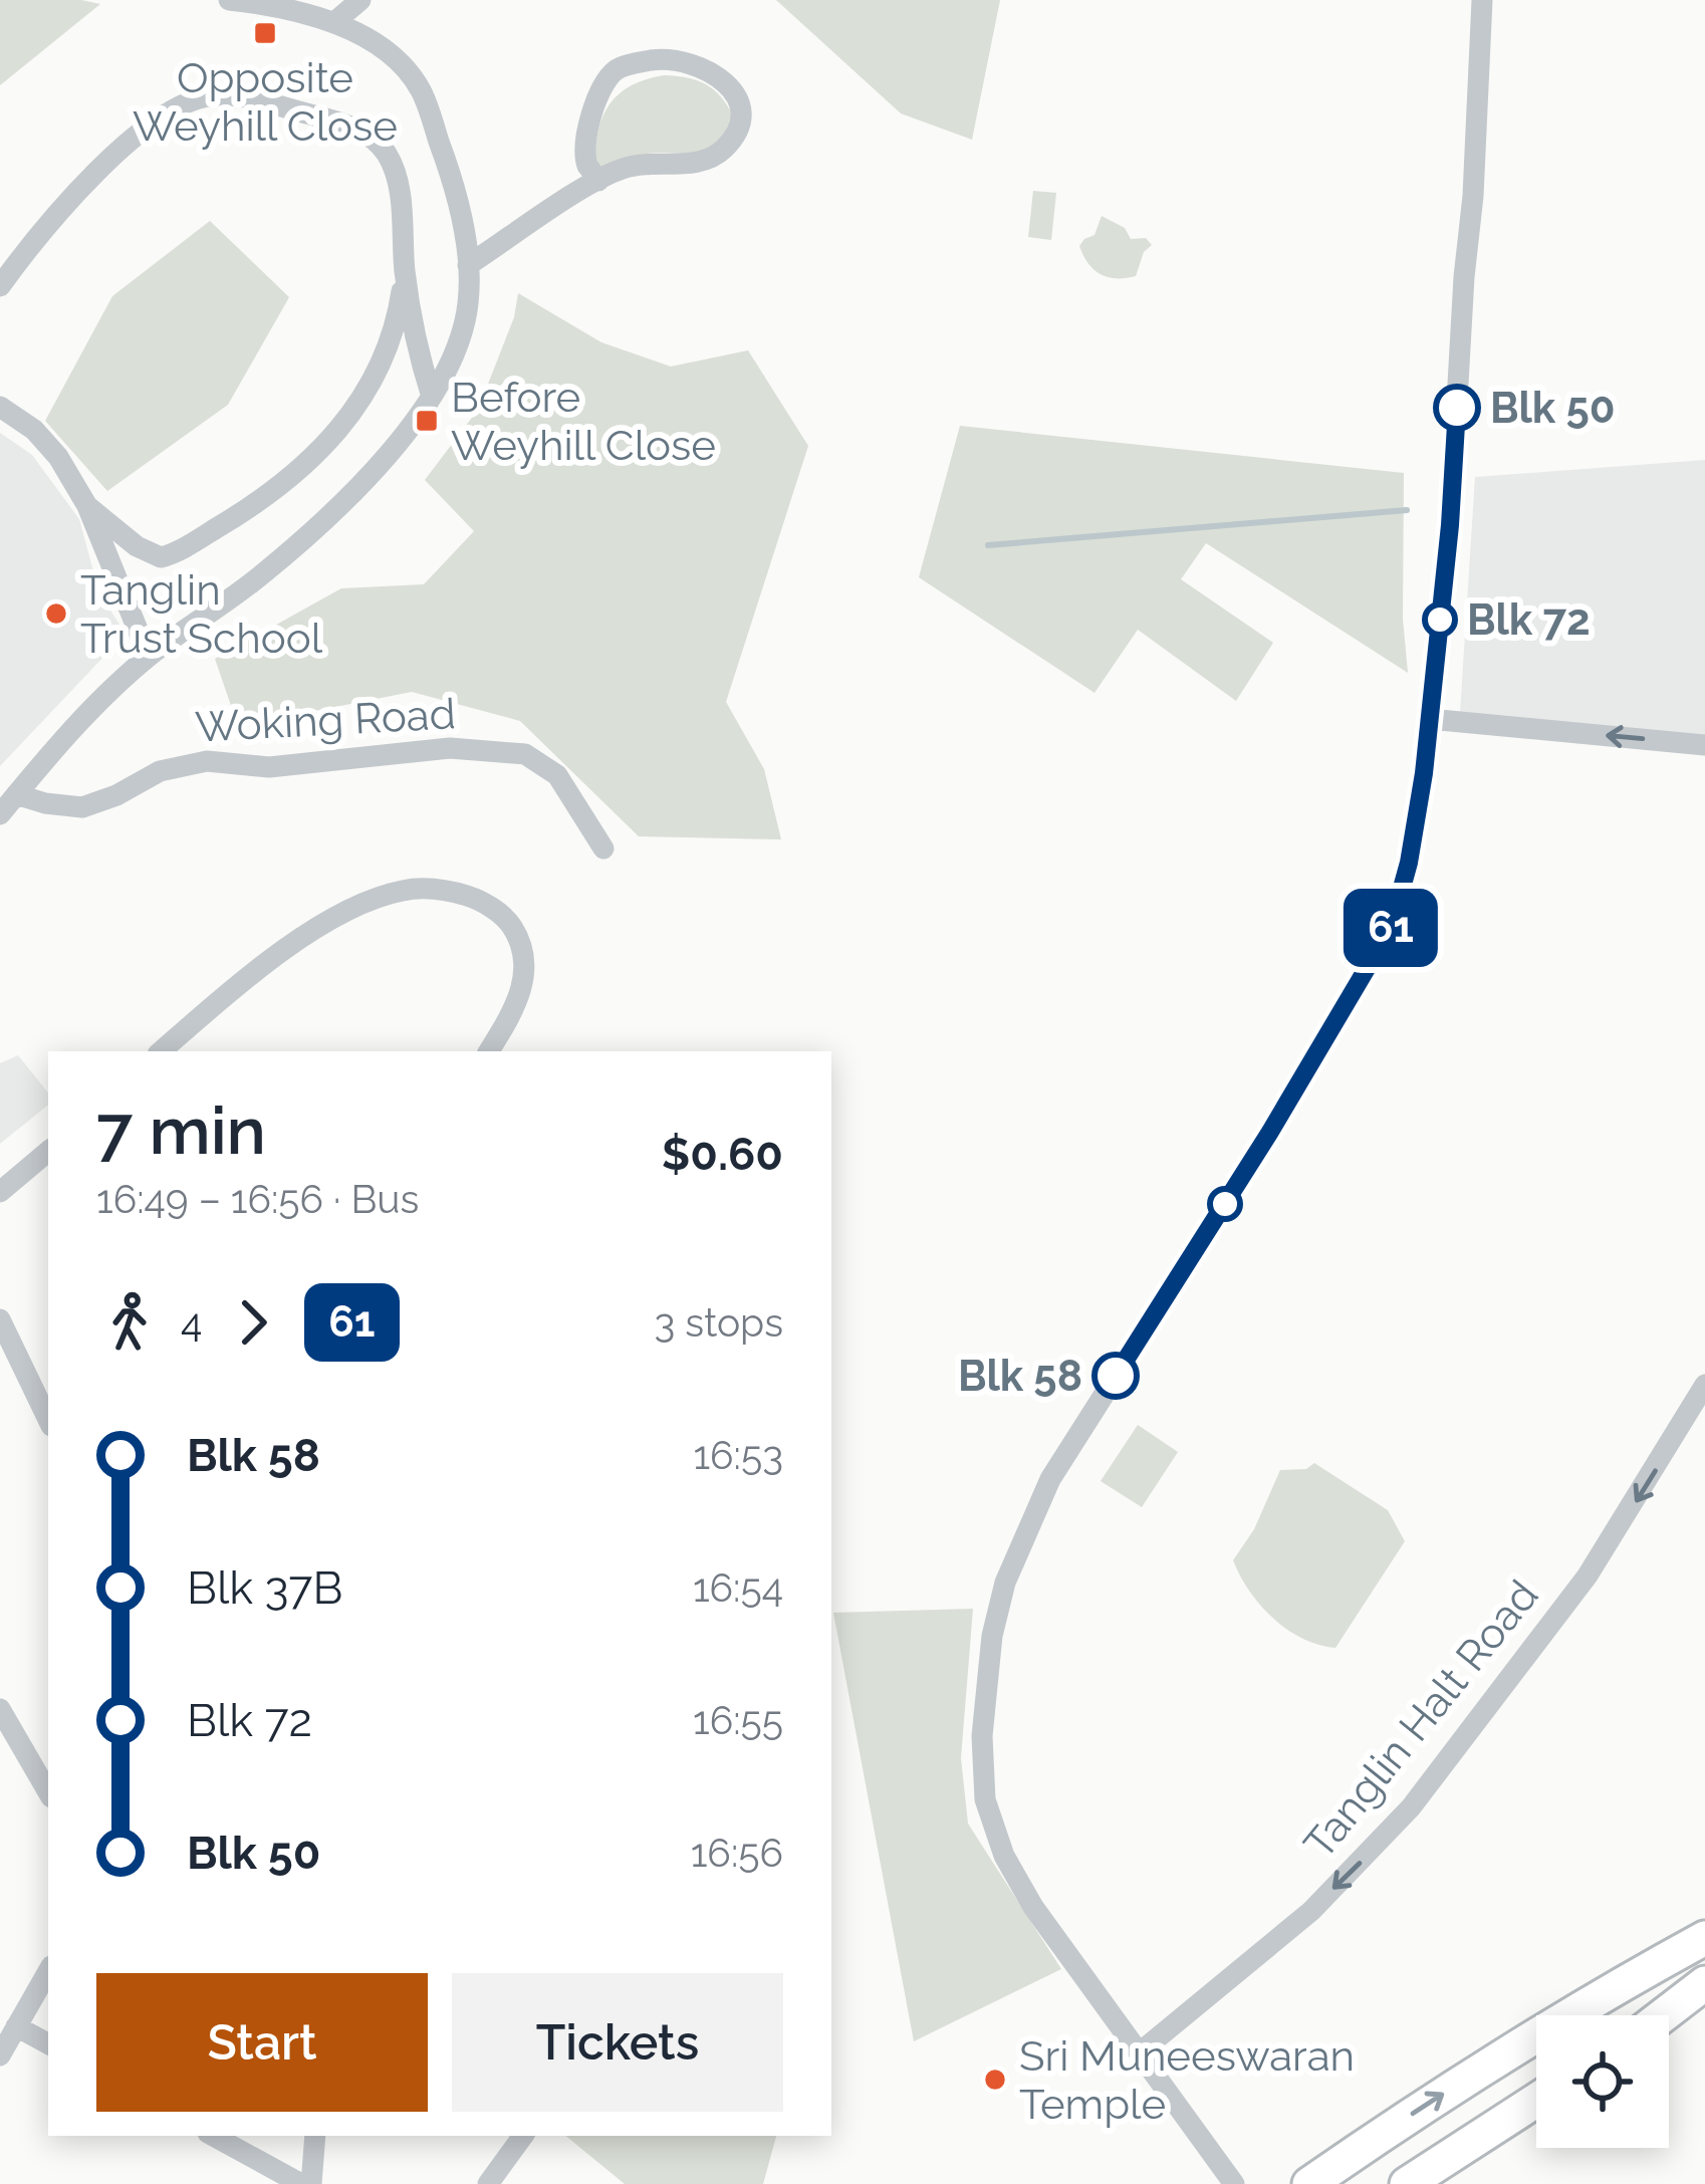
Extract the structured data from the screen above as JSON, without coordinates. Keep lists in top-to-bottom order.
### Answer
{
  "streets": {
    "street": ["Woking Road", "Tanglin Halt Road"]
  },
  "one_way": ["Tanglin Halt Road"],
  "places": {
    "transit": ["Opposite Weyhill Close", "Before Weyhill Close"],
    "other": [
      "Blk 50",
      "Tanglin Trust School",
      "Blk 72",
      "Blk 58",
      "Sri Muneeswaran Temple"
    ]
  },
  "lines": ["bus line 61"],
  "page": {
    "on_map": "61",
    "heading": ["7 min", "16:49 – 16:56 · Bus", "$0.60"],
    "legs": ["4", "61", "3 stops"],
    "list": [
      {
        "name": "Blk 58",
        "value": "16:53"
      },
      {
        "name": "Blk 37B",
        "value": "16:54"
      },
      {
        "name": "Blk 72",
        "value": "16:55"
      },
      {
        "name": "Blk 50",
        "value": "16:56"
      }
    ],
    "buttons": ["Start", "Tickets"]
  }
}
